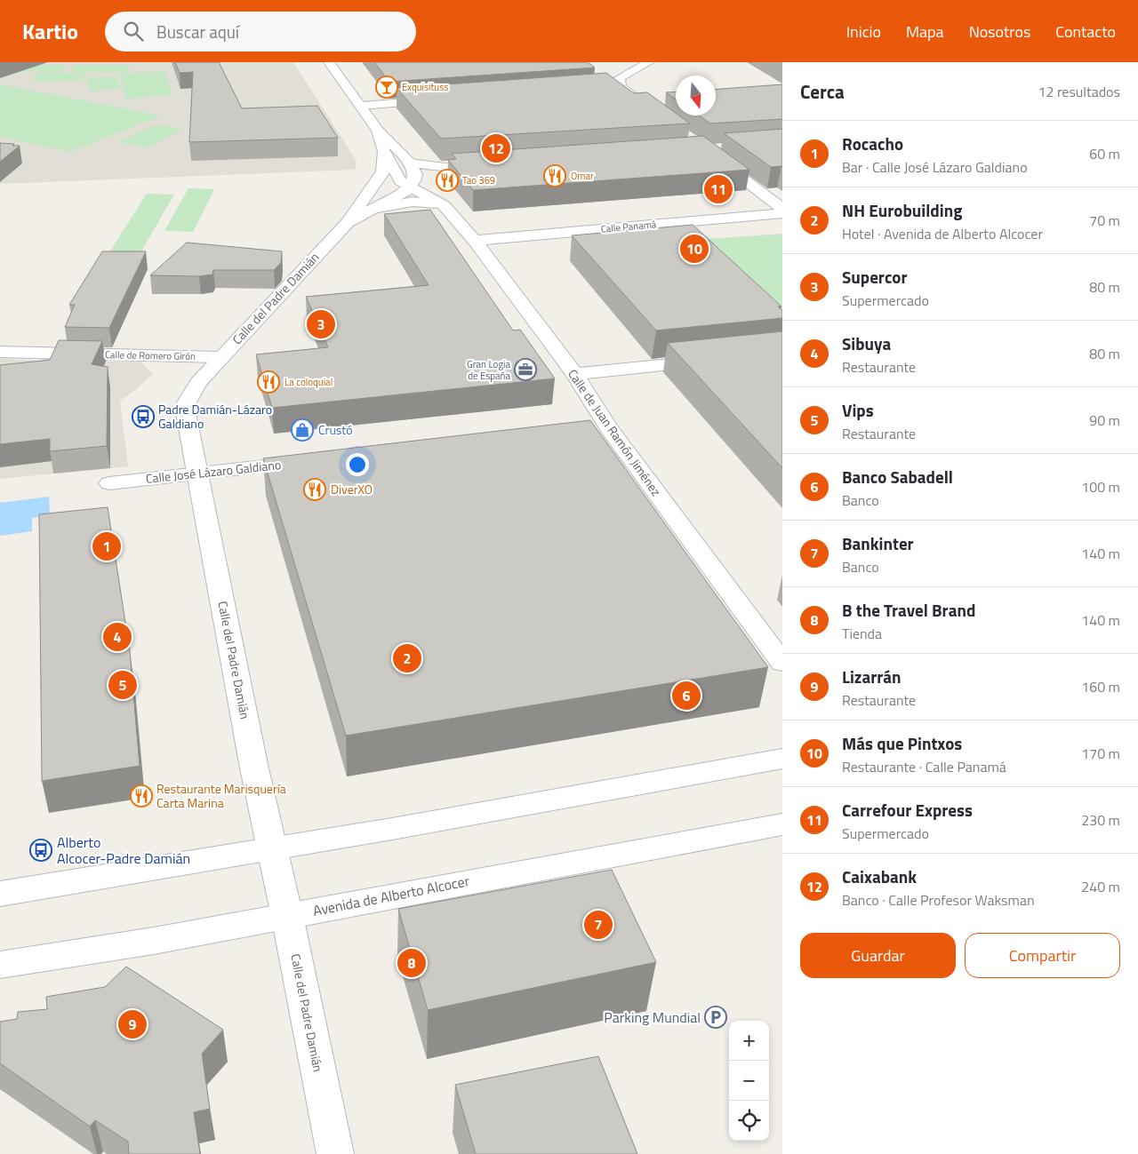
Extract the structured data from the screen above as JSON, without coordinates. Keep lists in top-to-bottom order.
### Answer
{
  "streets": {
    "street": [
      "Calle Panamá",
      "Calle del Padre Damián",
      "Calle de Romero Girón",
      "Calle de Juan Ramón Jiménez",
      "Calle José Lázaro Galdiano",
      "Avenida de Alberto Alcocer"
    ]
  },
  "crossings": [
    ["Calle Panamá", "Calle de Juan Ramón Jiménez"],
    ["Calle del Padre Damián", "Calle de Romero Girón"],
    ["Calle del Padre Damián", "Calle de Juan Ramón Jiménez"],
    ["Calle del Padre Damián", "Calle José Lázaro Galdiano"],
    ["Calle del Padre Damián", "Avenida de Alberto Alcocer"]
  ],
  "places": {
    "bar": ["Exquisituss"],
    "restaurant": [
      "Omar",
      "Tao 369",
      "La coloquial",
      "DiverXO",
      "Restaurante Marisquería Carta Marina"
    ],
    "office": ["Gran Logia de España"],
    "bus stop": ["Padre Damián-Lázaro Galdiano", "Alberto Alcocer-Padre Damián"],
    "shop": ["Crustó"],
    "parking": ["Parking Mundial"]
  },
  "north": "bottom",
  "page": {
    "header": "Kartio",
    "search": "Buscar aquí",
    "nav": [
      "Inicio",
      "Mapa",
      "Nosotros",
      "Contacto"
    ],
    "heading": ["Cerca", "12 resultados"],
    "list": [
      {
        "mark": "1",
        "name": "Rocacho",
        "note": "Bar · Calle José Lázaro Galdiano",
        "value": "60 m"
      },
      {
        "mark": "2",
        "name": "NH Eurobuilding",
        "note": "Hotel · Avenida de Alberto Alcocer",
        "value": "70 m"
      },
      {
        "mark": "3",
        "name": "Supercor",
        "note": "Supermercado",
        "value": "80 m"
      },
      {
        "mark": "4",
        "name": "Sibuya",
        "note": "Restaurante",
        "value": "80 m"
      },
      {
        "mark": "5",
        "name": "Vips",
        "note": "Restaurante",
        "value": "90 m"
      },
      {
        "mark": "6",
        "name": "Banco Sabadell",
        "note": "Banco",
        "value": "100 m"
      },
      {
        "mark": "7",
        "name": "Bankinter",
        "note": "Banco",
        "value": "140 m"
      },
      {
        "mark": "8",
        "name": "B the Travel Brand",
        "note": "Tienda",
        "value": "140 m"
      },
      {
        "mark": "9",
        "name": "Lizarrán",
        "note": "Restaurante",
        "value": "160 m"
      },
      {
        "mark": "10",
        "name": "Más que Pintxos",
        "note": "Restaurante · Calle Panamá",
        "value": "170 m"
      },
      {
        "mark": "11",
        "name": "Carrefour Express",
        "note": "Supermercado",
        "value": "230 m"
      },
      {
        "mark": "12",
        "name": "Caixabank",
        "note": "Banco · Calle Profesor Waksman",
        "value": "240 m"
      }
    ],
    "pins": [
      "12",
      "11",
      "10",
      "3",
      "1",
      "4",
      "2",
      "5",
      "6",
      "7",
      "8",
      "9"
    ],
    "buttons": ["Guardar", "Compartir"],
    "map_buttons": ["+", "−"]
  }
}
